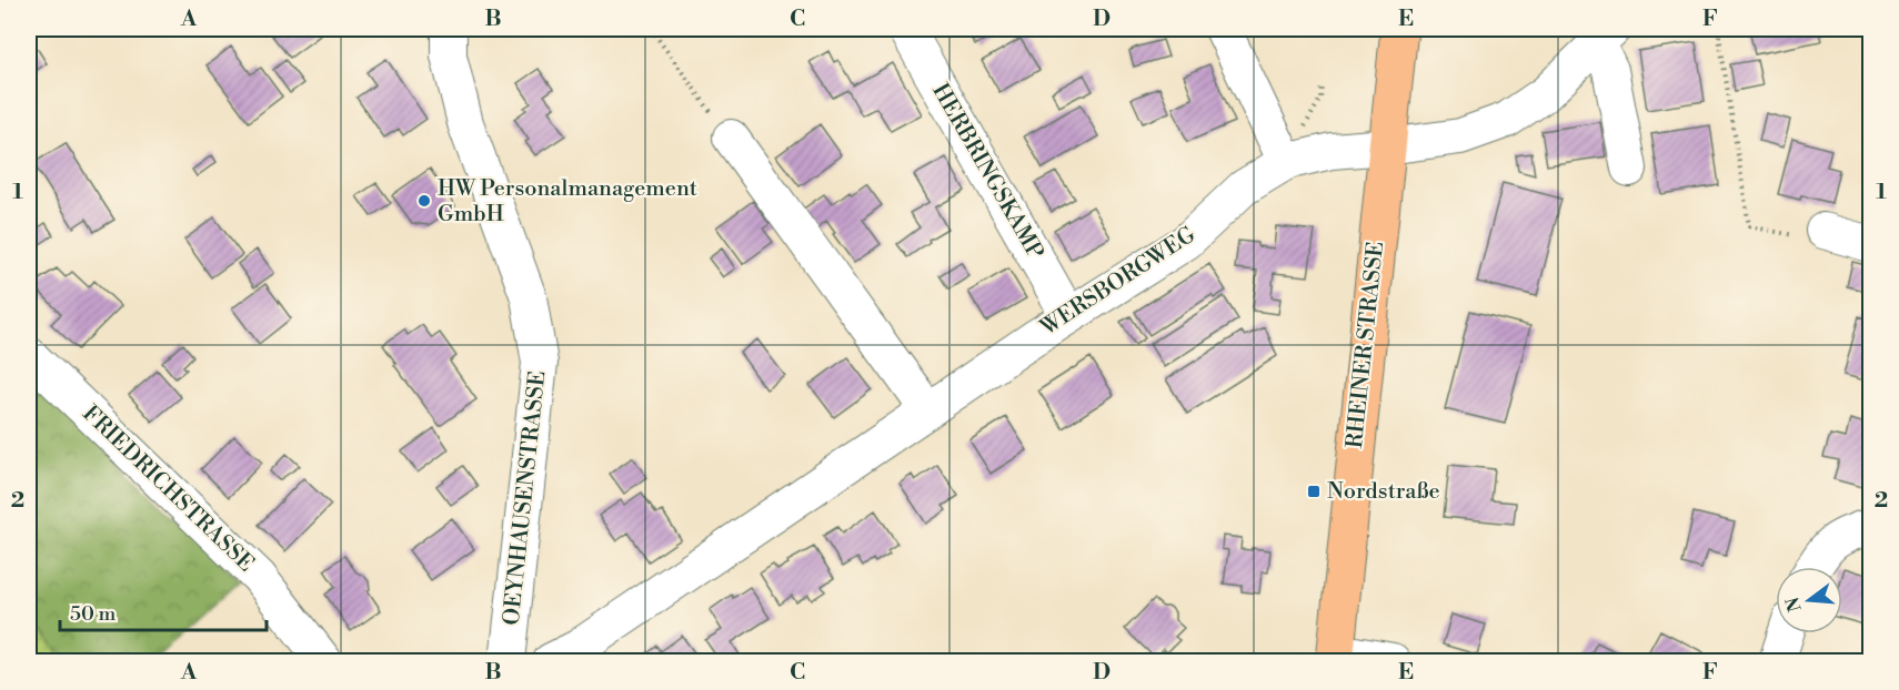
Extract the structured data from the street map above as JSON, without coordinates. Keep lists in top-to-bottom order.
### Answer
{
  "streets": {
    "main road": ["RHEINER STRASSE"],
    "street": [
      "HERBRINGSKAMP",
      "WERSBORGWEG",
      "FRIEDRICHSTRASSE",
      "OEYNHAUSENSTRASSE"
    ]
  },
  "crossings": [
    ["HERBRINGSKAMP", "WERSBORGWEG"],
    ["WERSBORGWEG", "RHEINER STRASSE"]
  ],
  "places": {
    "other": ["HW Personalmanagement GmbH"],
    "transit": ["Nordstraße"]
  },
  "scale_bar": "50 m",
  "north": "left",
  "grid": {
    "columns": [
      "A",
      "B",
      "C",
      "D",
      "E",
      "F"
    ],
    "rows": ["1", "2"]
  }
}
